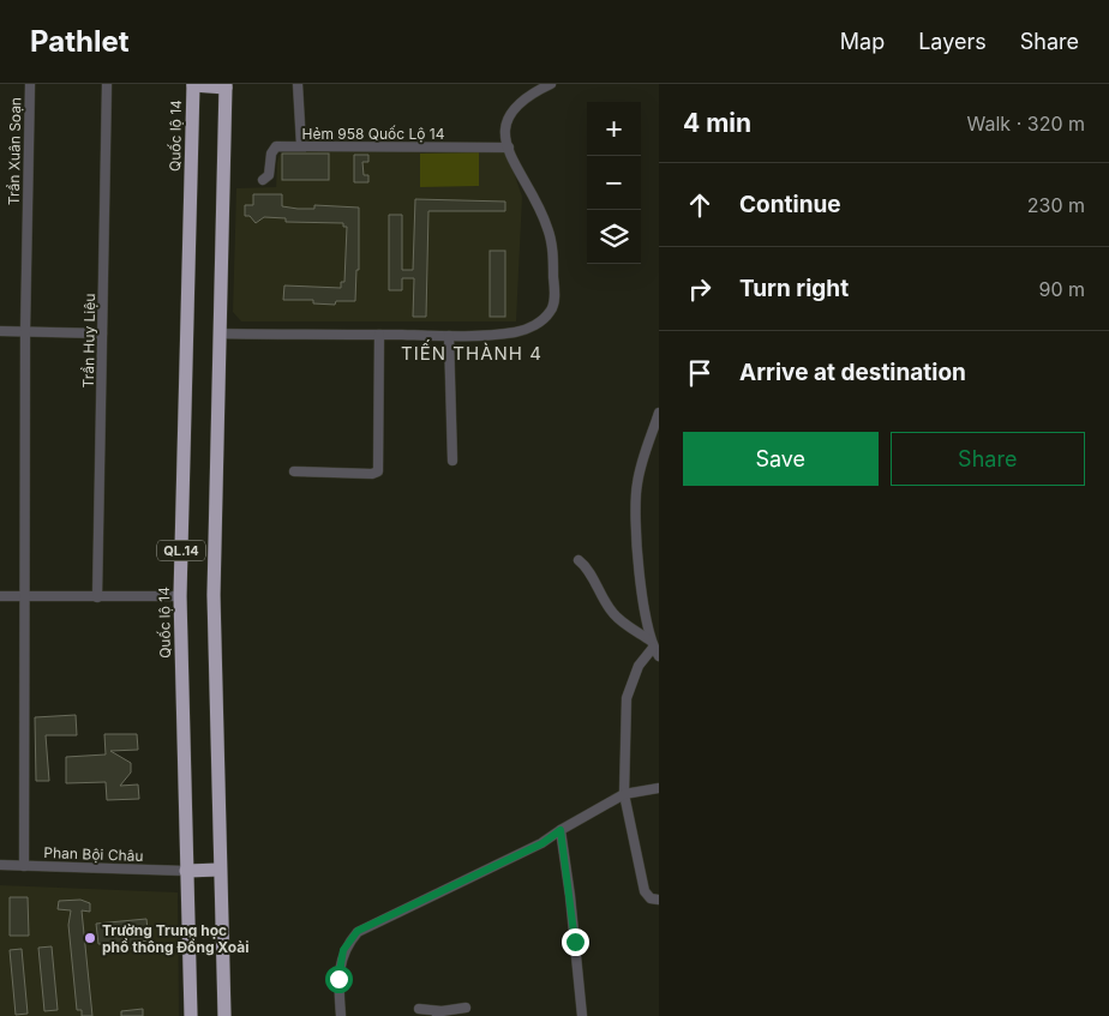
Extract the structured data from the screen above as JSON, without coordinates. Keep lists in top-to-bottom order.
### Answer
{
  "streets": {
    "highway": ["Quốc lộ 14", "QL.14"],
    "street": [
      "Hẻm 958 Quốc Lộ 14",
      "Trần Xuân Soạn",
      "Trần Huy Liệu",
      "Phan Bội Châu"
    ]
  },
  "crossings": [
    ["Quốc lộ 14", "Phan Bội Châu"],
    ["Trần Xuân Soạn", "Phan Bội Châu"]
  ],
  "districts": ["TIẾN THÀNH 4"],
  "places": ["Trường Trung học phổ thông Đồng Xoài"],
  "page": {
    "header": "Pathlet",
    "nav": ["Map", "Layers", "Share"],
    "heading": ["4 min", "Walk · 320 m"],
    "map_buttons": ["+", "−"],
    "list": [
      ["Continue", "230 m"],
      ["Turn right", "90 m"],
      "Arrive at destination"
    ],
    "buttons": ["Save", "Share"]
  }
}
